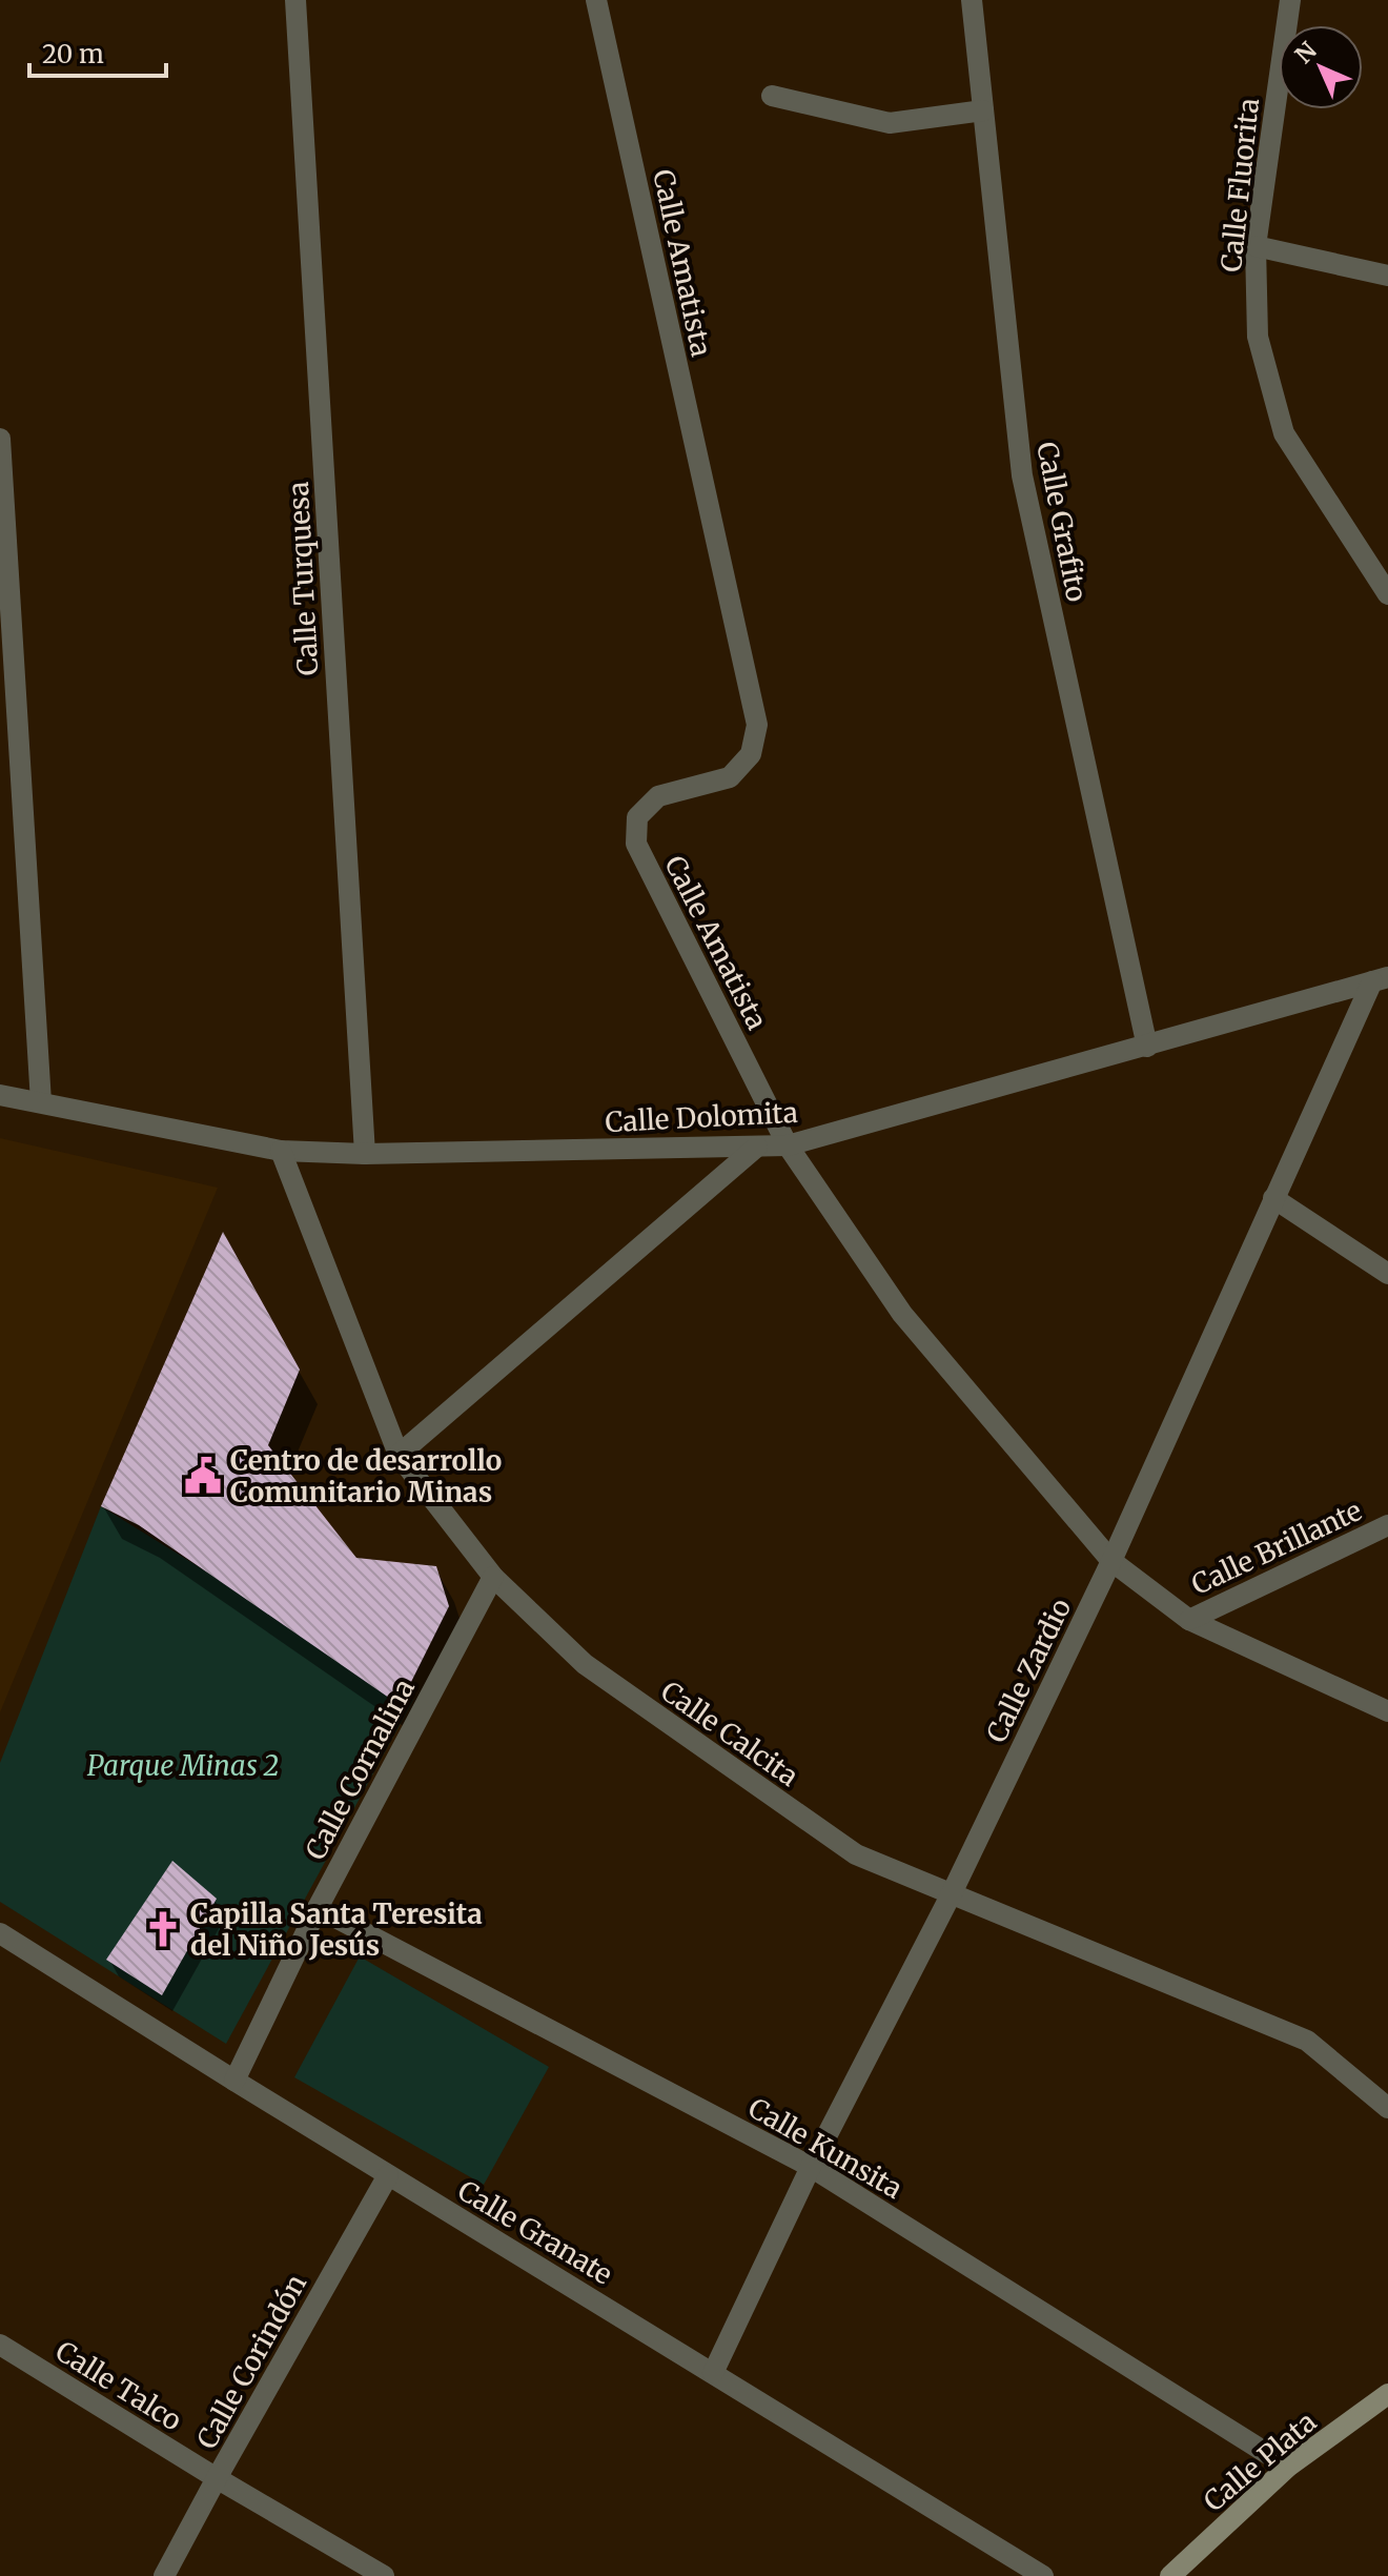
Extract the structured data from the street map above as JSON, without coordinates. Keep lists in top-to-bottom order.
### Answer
{
  "streets": {
    "main road": ["Calle Plata"],
    "street": [
      "Calle Fluorita",
      "Calle Amatista",
      "Calle Grafito",
      "Calle Turquesa",
      "Calle Dolomita",
      "Calle Brillante",
      "Calle Zardio",
      "Calle Calcita",
      "Calle Cornalina",
      "Calle Kunsita",
      "Calle Granate",
      "Calle Corindón",
      "Calle Talco"
    ]
  },
  "crossings": [
    ["Calle Amatista", "Calle Dolomita"],
    ["Calle Amatista", "Calle Brillante"],
    ["Calle Amatista", "Calle Zardio"],
    ["Calle Grafito", "Calle Dolomita"],
    ["Calle Turquesa", "Calle Dolomita"],
    ["Calle Dolomita", "Calle Zardio"],
    ["Calle Dolomita", "Calle Calcita"],
    ["Calle Zardio", "Calle Calcita"],
    ["Calle Zardio", "Calle Kunsita"],
    ["Calle Zardio", "Calle Granate"],
    ["Calle Calcita", "Calle Cornalina"],
    ["Calle Cornalina", "Calle Kunsita"],
    ["Calle Cornalina", "Calle Granate"],
    ["Calle Kunsita", "Calle Plata"],
    ["Calle Granate", "Calle Corindón"],
    ["Calle Corindón", "Calle Talco"]
  ],
  "parks": ["Parque Minas 2"],
  "places": {
    "public building": ["Centro de desarrollo Comunitario Minas"],
    "church": ["Capilla Santa Teresita del Niño Jesús"]
  },
  "scale_bar": "20 m",
  "north": "top left"
}
